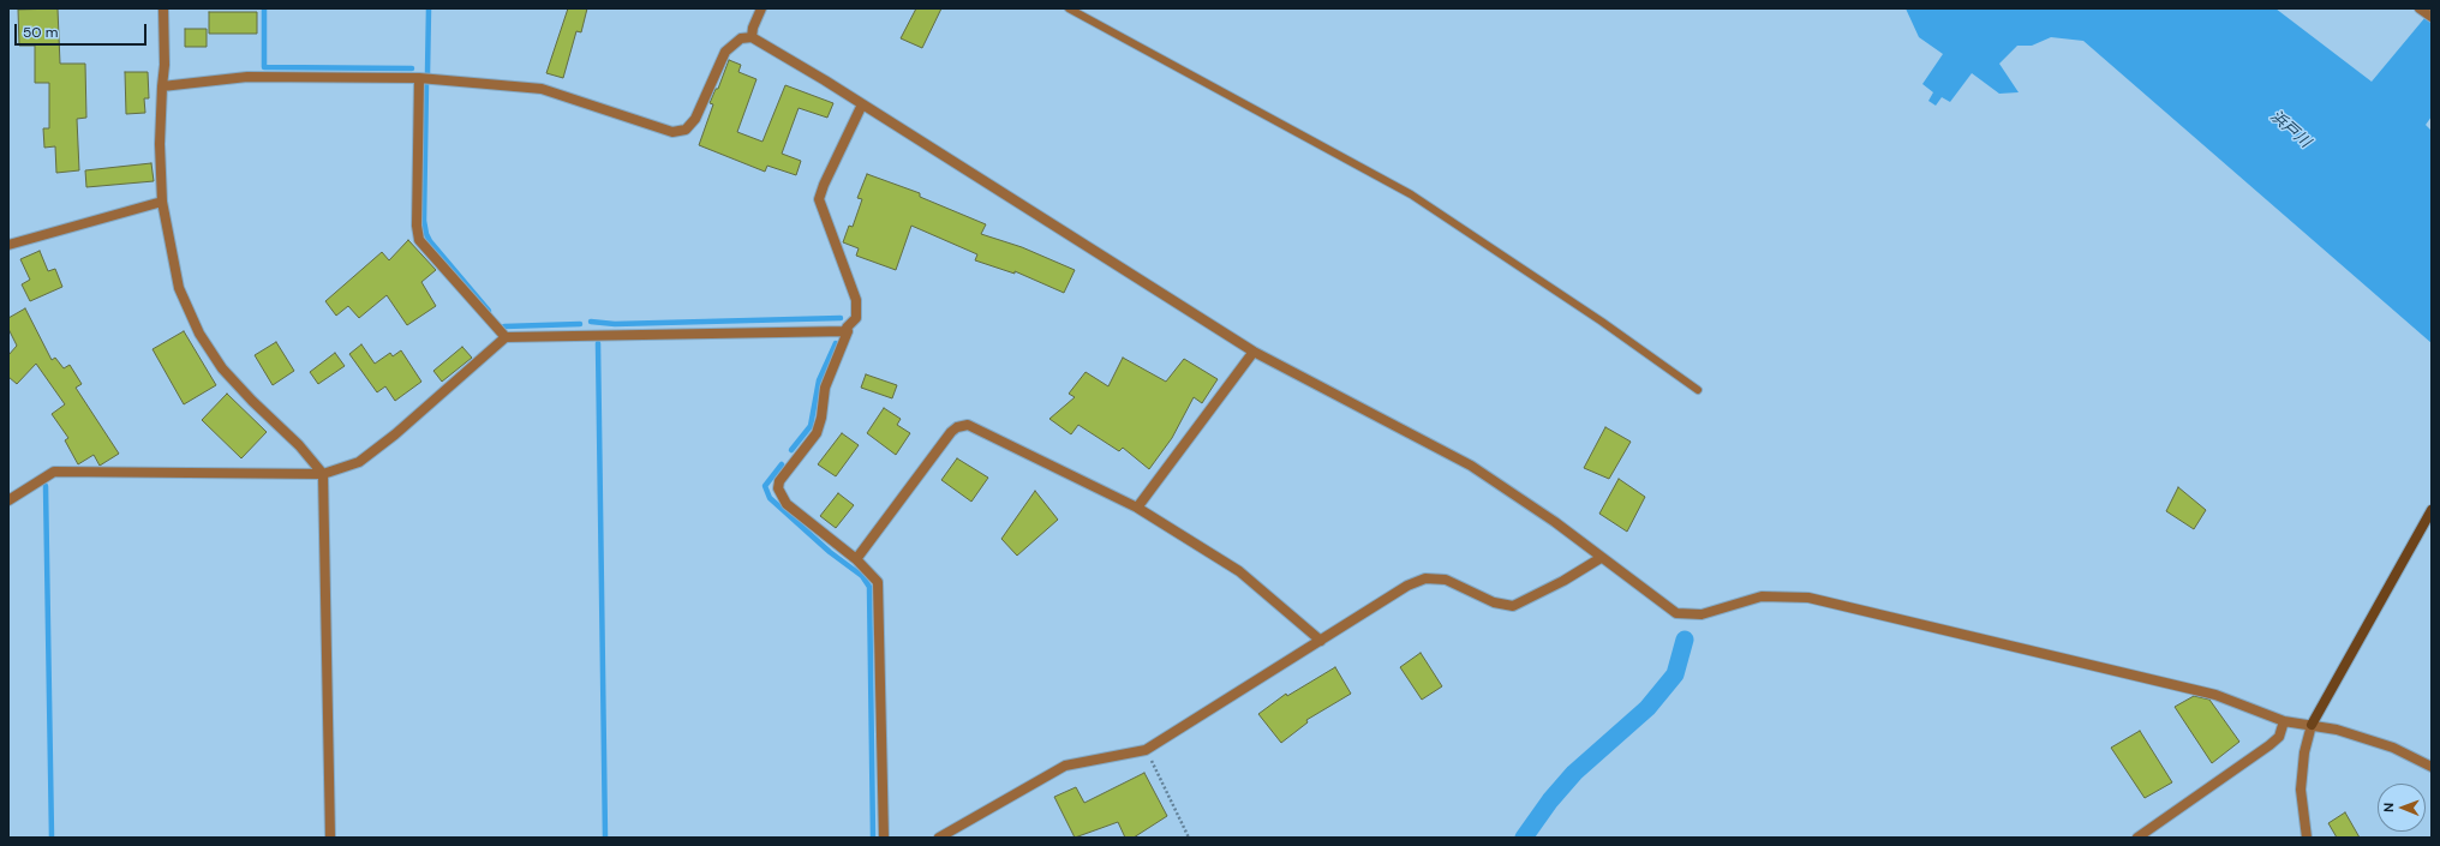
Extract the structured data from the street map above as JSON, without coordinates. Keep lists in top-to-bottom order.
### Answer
{
  "water": ["浜戸川"],
  "scale_bar": "50 m",
  "north": "left"
}
